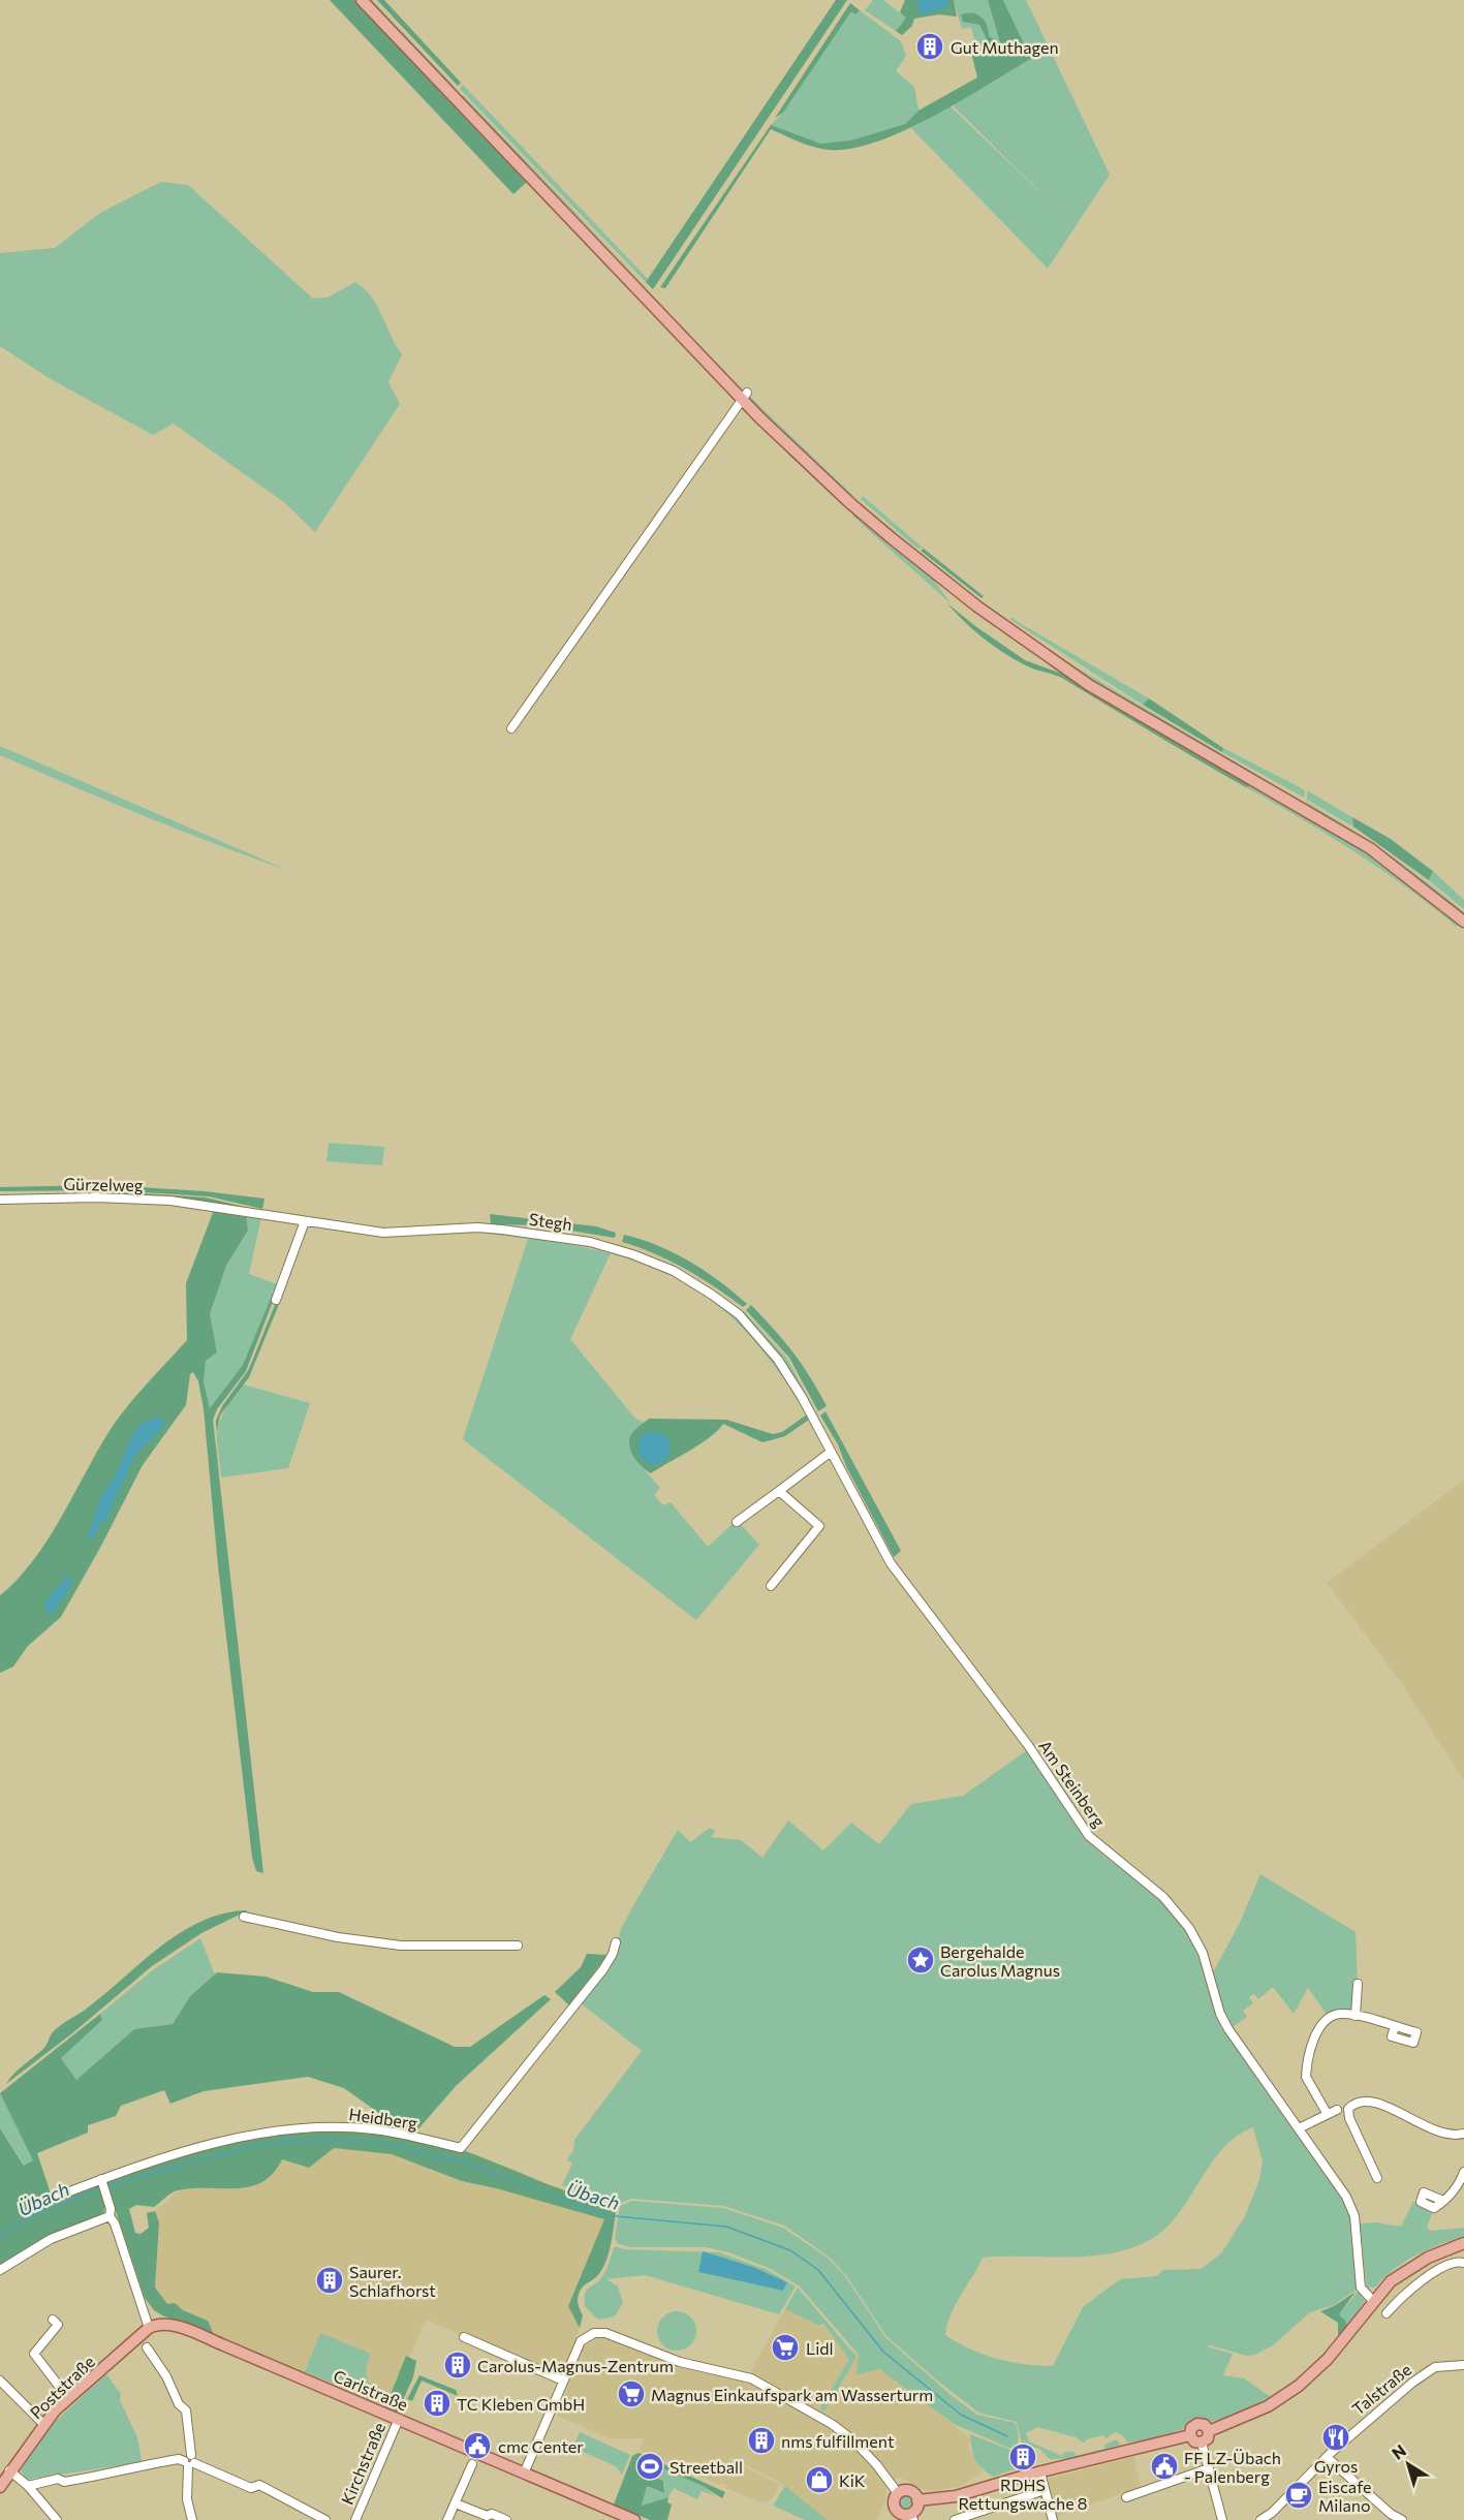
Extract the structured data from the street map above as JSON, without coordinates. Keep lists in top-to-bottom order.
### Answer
{
  "streets": {
    "main road": ["Poststraße", "Carlstraße"],
    "street": [
      "Gürzelweg",
      "Stegh",
      "Am Steinberg",
      "Heidberg",
      "Talstraße",
      "Kirchstraße"
    ]
  },
  "crossings": [
    ["Gürzelweg", "Stegh"],
    ["Stegh", "Am Steinberg"],
    ["Poststraße", "Carlstraße"],
    ["Carlstraße", "Kirchstraße"]
  ],
  "water": ["Übach"],
  "places": {
    "building": [
      "Gut Muthagen",
      "Saurer. Schlafhorst",
      "Carolus-Magnus-Zentrum",
      "TC Kleben GmbH",
      "nms fulfillment",
      "RDHS Rettungswache 8"
    ],
    "place": ["Bergehalde Carolus Magnus"],
    "supermarket": ["Lidl", "Magnus Einkaufspark am Wasserturm"],
    "restaurant": ["Gyros"],
    "public building": ["cmc Center", "FF LZ-Übach - Palenberg"],
    "sports": ["Streetball"],
    "shop": ["KiK"],
    "cafe": ["Eiscafe Milano"]
  },
  "north": "top left"
}
